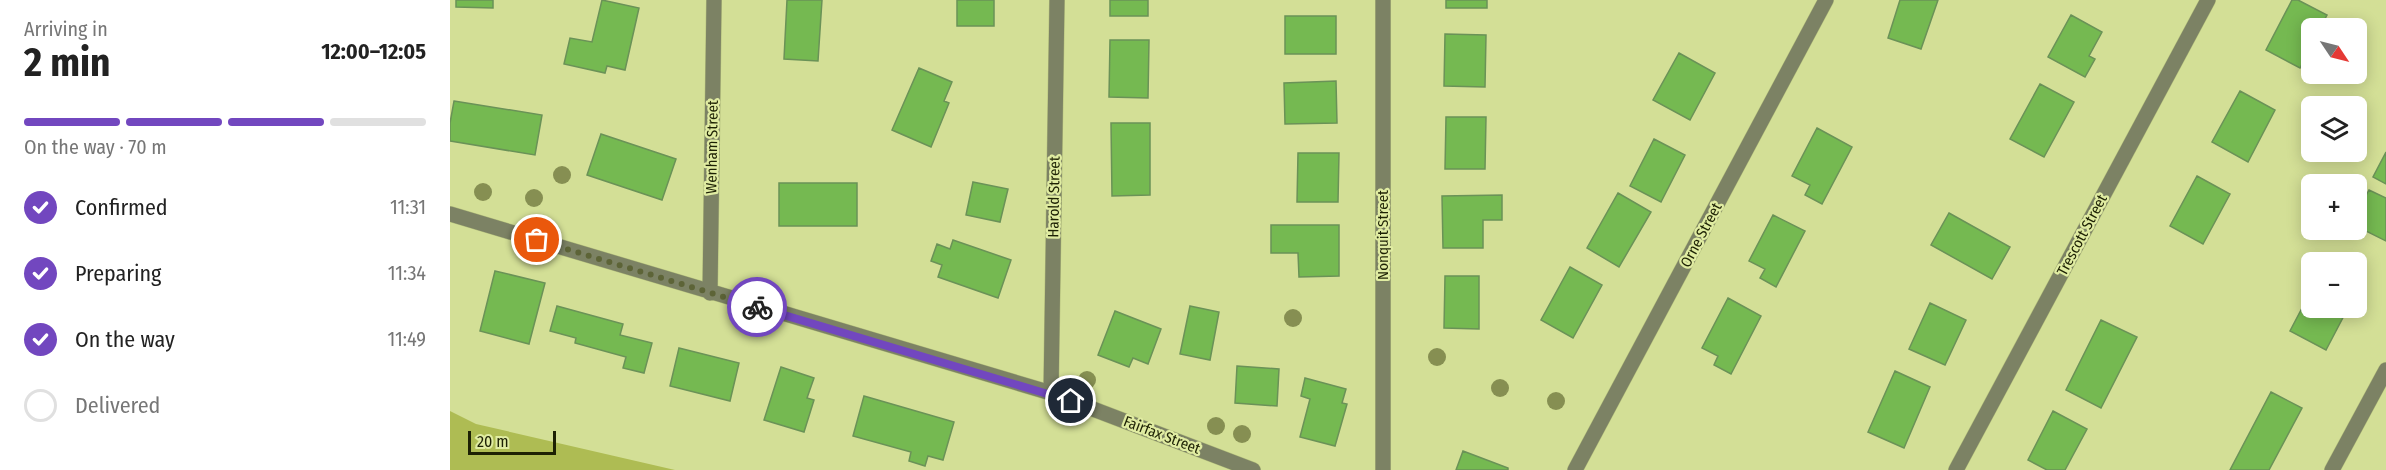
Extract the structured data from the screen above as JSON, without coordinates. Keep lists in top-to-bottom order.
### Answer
{
  "streets": {
    "street": [
      "Wenham Street",
      "Harold Street",
      "Nonquit Street",
      "Orne Street",
      "Trescott Street",
      "Fairfax Street"
    ]
  },
  "crossings": [
    ["Wenham Street", "Fairfax Street"],
    ["Harold Street", "Fairfax Street"]
  ],
  "scale_bar": "20 m",
  "north": "bottom right",
  "page": {
    "heading": ["2 min", "Arriving in", "12:00–12:05"],
    "map_buttons": ["+", "−"],
    "bar": "On the way · 70 m",
    "list": [
      ["Confirmed", "11:31"],
      ["Preparing", "11:34"],
      ["On the way", "11:49"],
      "Delivered"
    ],
    "scale": "20 m"
  }
}
